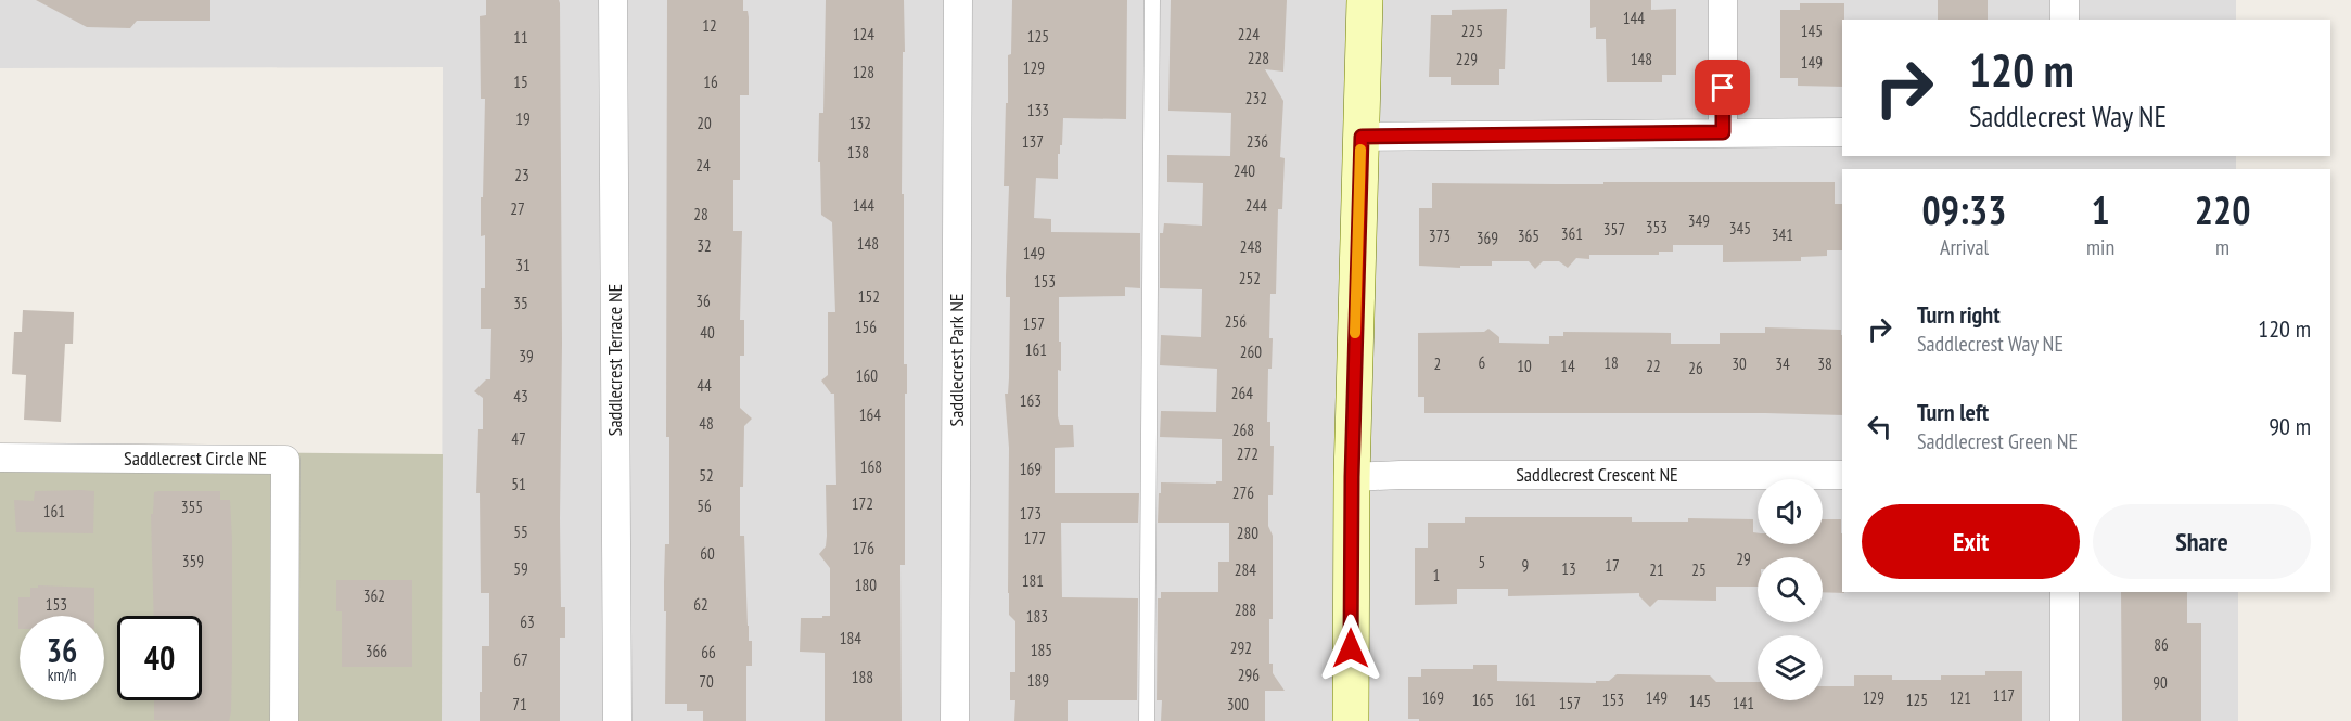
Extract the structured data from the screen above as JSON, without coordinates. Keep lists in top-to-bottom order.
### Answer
{
  "streets": {
    "street": [
      "Saddlecrest Terrace NE",
      "Saddlecrest Park NE",
      "Saddlecrest Circle NE",
      "Saddlecrest Crescent NE"
    ]
  },
  "house_numbers": [
    "144",
    "12",
    "225",
    "145",
    "124",
    "224",
    "125",
    "11",
    "228",
    "229",
    "148",
    "149",
    "129",
    "128",
    "15",
    "16",
    "232",
    "133",
    "19",
    "20",
    "132",
    "137",
    "236",
    "138",
    "24",
    "240",
    "23",
    "144",
    "244",
    "27",
    "28",
    "349",
    "353",
    "345",
    "357",
    "361",
    "341",
    "373",
    "365",
    "369",
    "148",
    "32",
    "248",
    "149",
    "31",
    "252",
    "153",
    "152",
    "36",
    "35",
    "256",
    "157",
    "156",
    "40",
    "161",
    "260",
    "39",
    "6",
    "18",
    "2",
    "30",
    "34",
    "38",
    "10",
    "14",
    "22",
    "26",
    "160",
    "44",
    "264",
    "43",
    "163",
    "164",
    "48",
    "268",
    "47",
    "272",
    "168",
    "169",
    "52",
    "51",
    "276",
    "172",
    "56",
    "355",
    "161",
    "173",
    "55",
    "280",
    "177",
    "176",
    "60",
    "29",
    "359",
    "5",
    "9",
    "17",
    "59",
    "13",
    "284",
    "21",
    "25",
    "1",
    "181",
    "180",
    "362",
    "153",
    "62",
    "288",
    "183",
    "63",
    "184",
    "86",
    "292",
    "185",
    "366",
    "66",
    "67",
    "296",
    "188",
    "189",
    "70",
    "90",
    "117",
    "169",
    "149",
    "129",
    "121",
    "165",
    "161",
    "153",
    "125",
    "145",
    "157",
    "141",
    "71",
    "300"
  ],
  "page": {
    "turn": ["120 m", "Saddlecrest Way NE"],
    "eta": [
      "09:33",
      "Arrival",
      "1",
      "min",
      "220",
      "m"
    ],
    "list": [
      {
        "name": "Turn right",
        "note": "Saddlecrest Way NE",
        "value": "120 m"
      },
      {
        "name": "Turn left",
        "note": "Saddlecrest Green NE",
        "value": "90 m"
      }
    ],
    "buttons": ["Exit", "Share"],
    "speed": "36 km/h",
    "limit": "40"
  }
}
